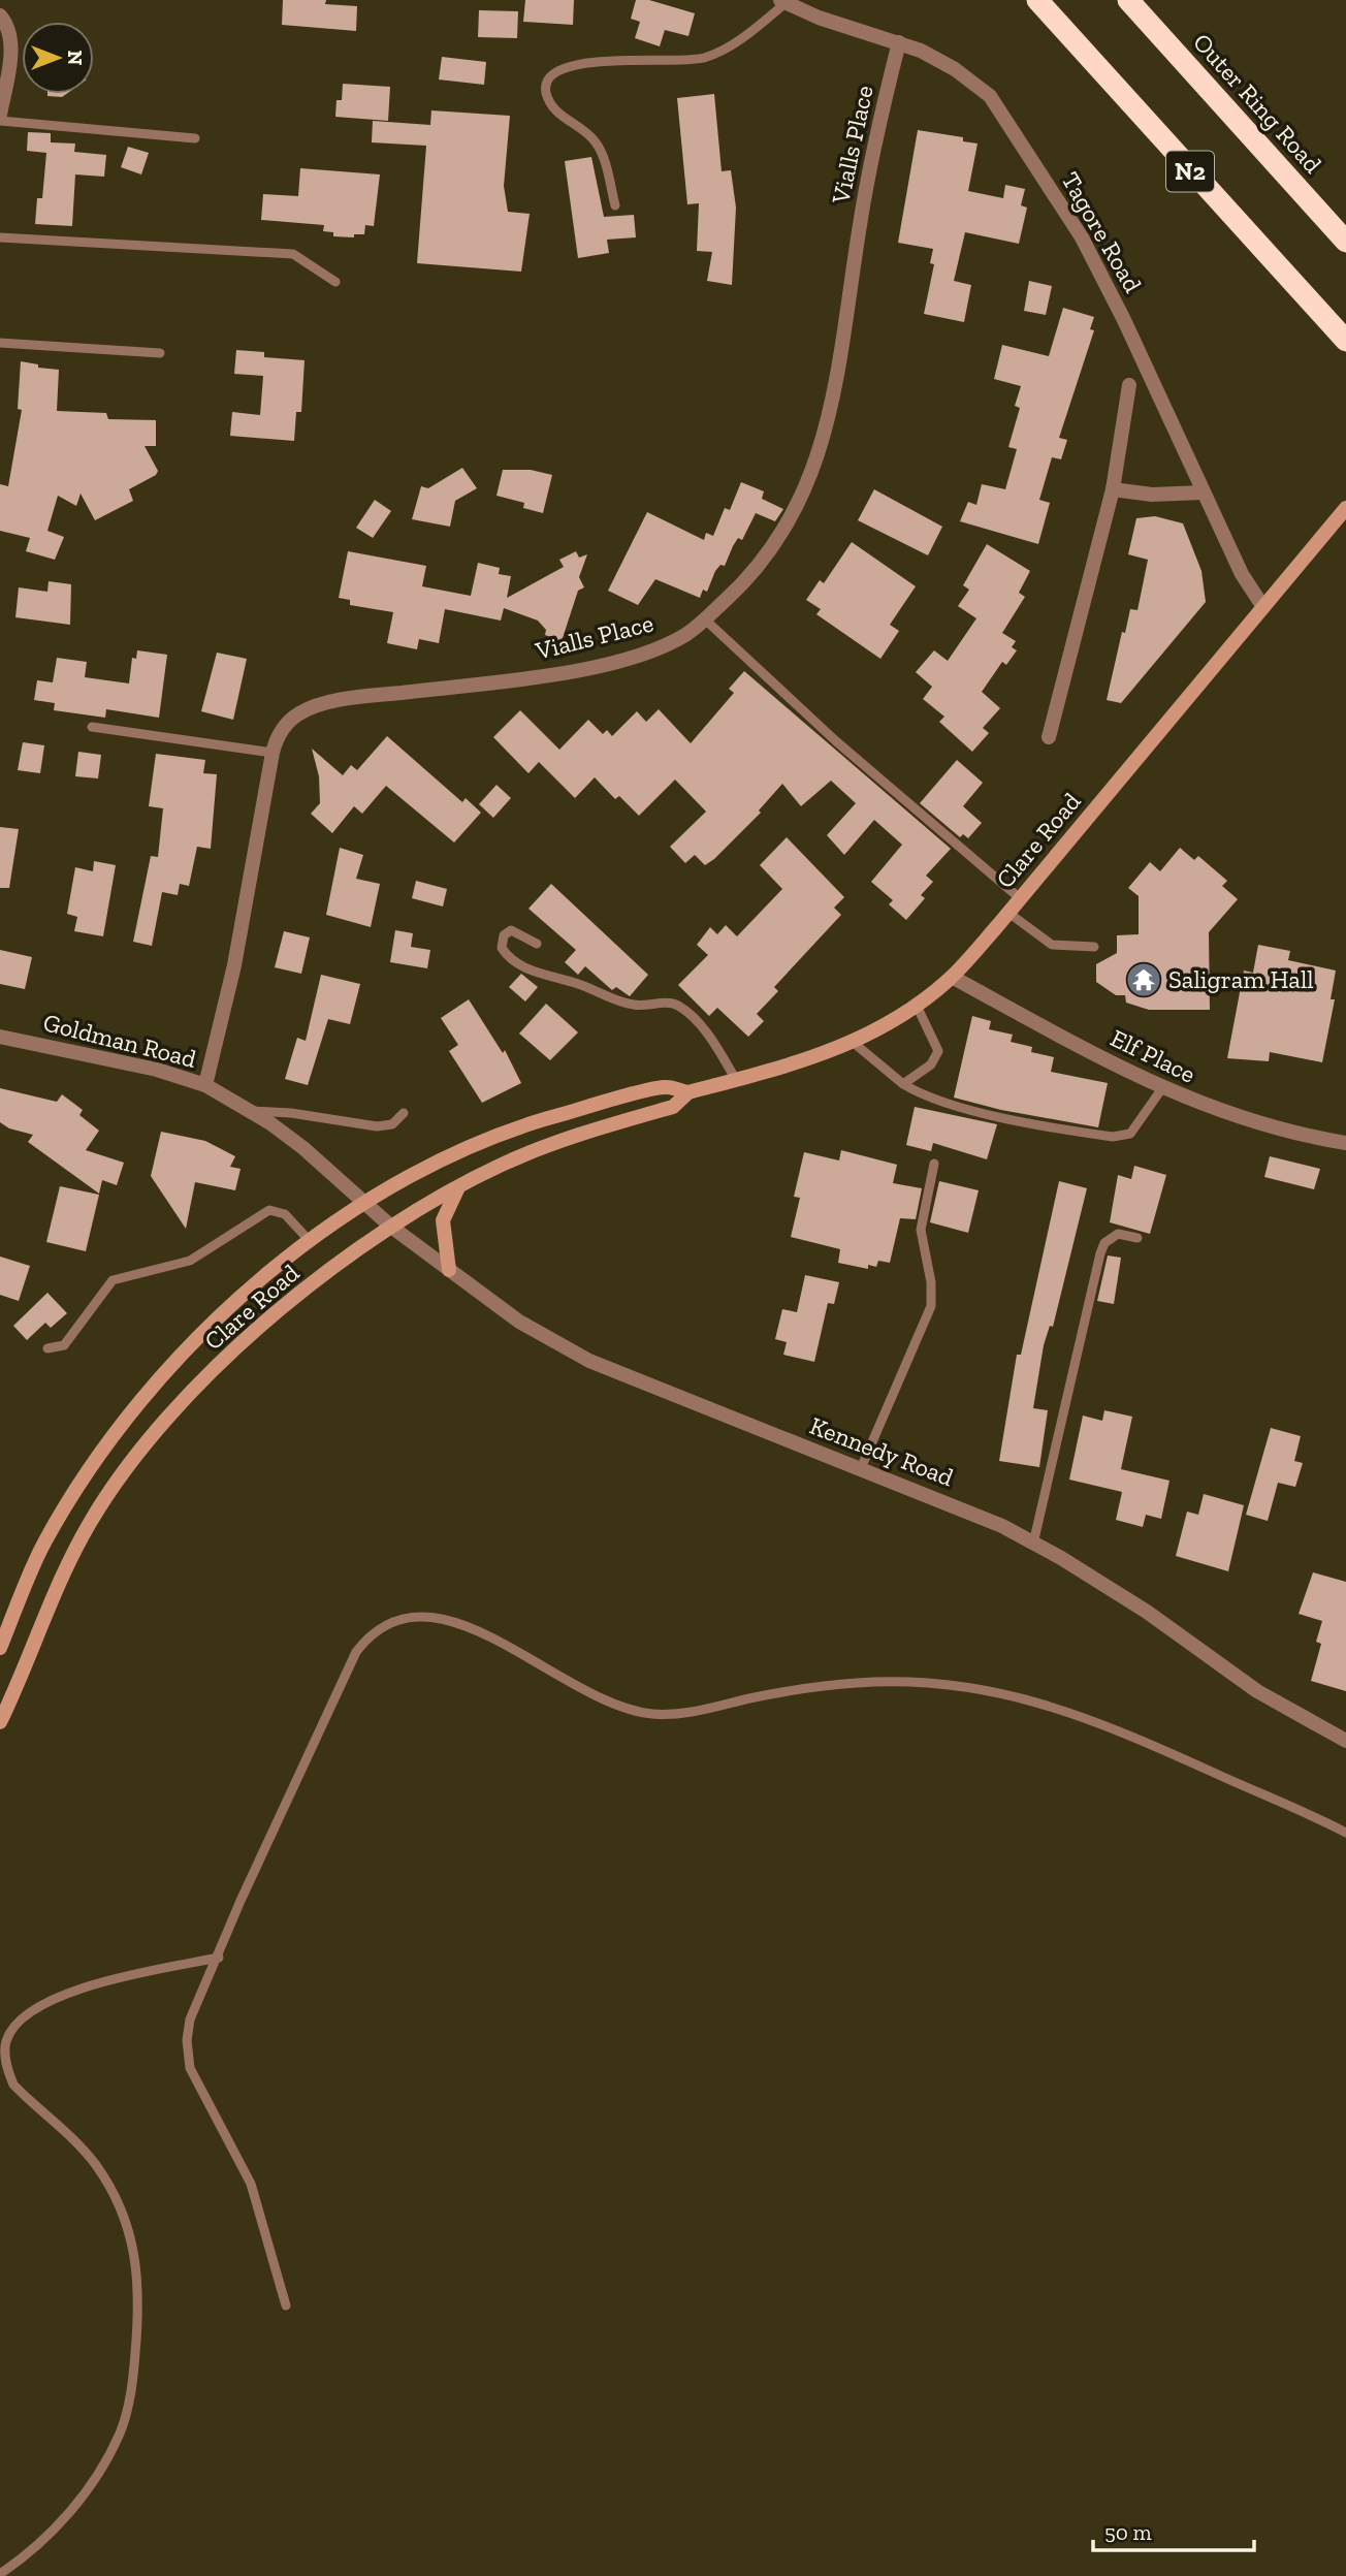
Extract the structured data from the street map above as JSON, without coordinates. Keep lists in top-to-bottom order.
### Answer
{
  "streets": {
    "highway": ["Outer Ring Road", "N2"],
    "street": [
      "Vialls Place",
      "Tagore Road",
      "Clare Road",
      "Goldman Road",
      "Elf Place",
      "Kennedy Road"
    ]
  },
  "crossings": [
    ["Vialls Place", "Tagore Road"],
    ["Vialls Place", "Goldman Road"],
    ["Tagore Road", "Clare Road"],
    ["Clare Road", "Goldman Road"],
    ["Clare Road", "Elf Place"],
    ["Clare Road", "Kennedy Road"],
    ["Goldman Road", "Kennedy Road"]
  ],
  "places": {
    "temple": ["Saligram Hall"]
  },
  "scale_bar": "50 m",
  "north": "right"
}
